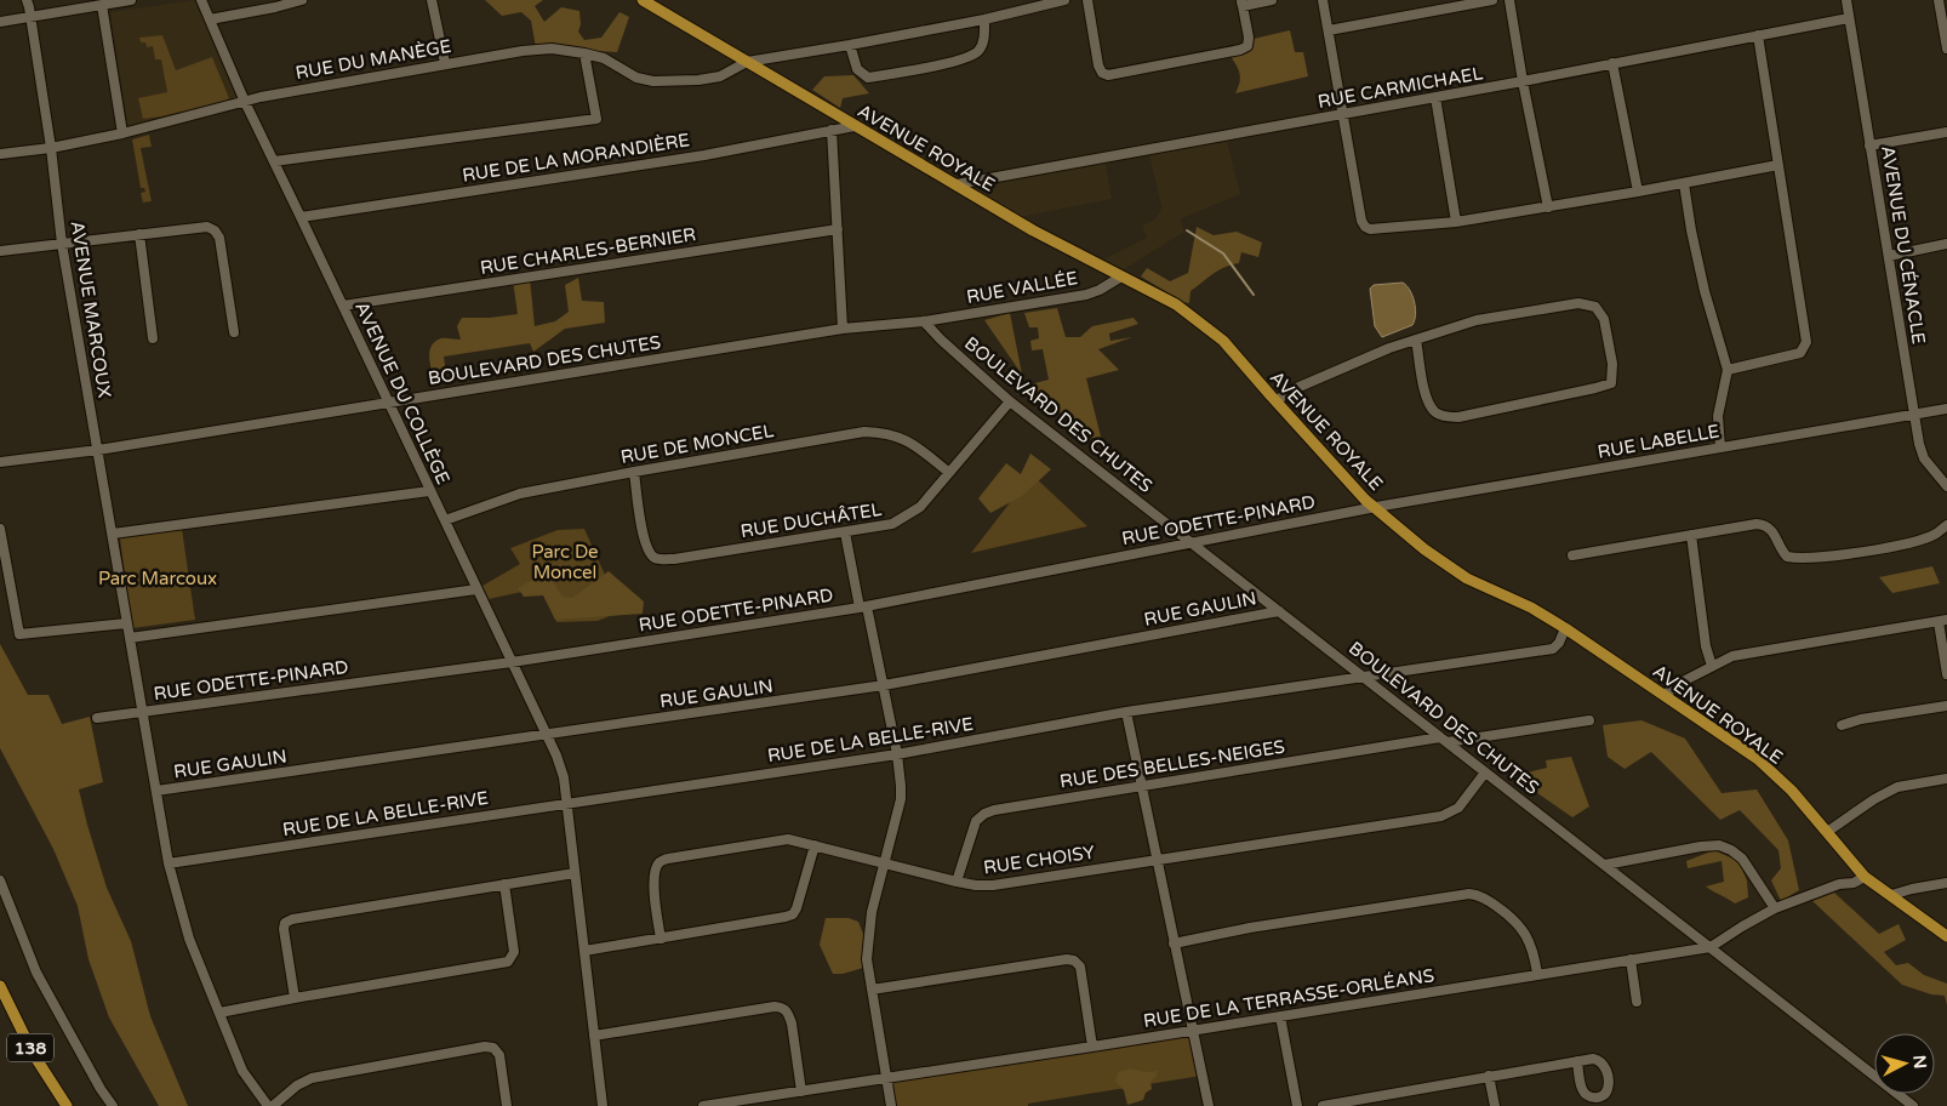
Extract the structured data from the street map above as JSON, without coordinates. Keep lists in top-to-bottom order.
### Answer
{
  "streets": {
    "main road": ["AVENUE ROYALE", "138"],
    "street": [
      "RUE DU MANÈGE",
      "RUE CARMICHAEL",
      "RUE DE LA MORANDIÈRE",
      "AVENUE DU CÉNACLE",
      "RUE CHARLES-BERNIER",
      "RUE VALLÉE",
      "AVENUE MARCOUX",
      "BOULEVARD DES CHUTES",
      "AVENUE DU COLLÈGE",
      "RUE LABELLE",
      "RUE DE MONCEL",
      "RUE DUCHÂTEL",
      "RUE ODETTE-PINARD",
      "RUE GAULIN",
      "RUE DE LA BELLE-RIVE",
      "RUE DES BELLES-NEIGES",
      "RUE CHOISY",
      "RUE DE LA TERRASSE-ORLÉANS"
    ]
  },
  "crossings": [
    ["RUE DU MANÈGE", "AVENUE ROYALE"],
    ["RUE DU MANÈGE", "AVENUE MARCOUX"],
    ["RUE DU MANÈGE", "AVENUE DU COLLÈGE"],
    ["RUE CARMICHAEL", "AVENUE ROYALE"],
    ["RUE CARMICHAEL", "AVENUE DU CÉNACLE"],
    ["AVENUE ROYALE", "RUE DE LA MORANDIÈRE"],
    ["AVENUE ROYALE", "RUE VALLÉE"],
    ["AVENUE ROYALE", "RUE LABELLE"],
    ["AVENUE ROYALE", "RUE ODETTE-PINARD"],
    ["AVENUE ROYALE", "RUE DE LA BELLE-RIVE"],
    ["AVENUE ROYALE", "RUE DE LA TERRASSE-ORLÉANS"],
    ["RUE DE LA MORANDIÈRE", "AVENUE DU COLLÈGE"],
    ["AVENUE DU CÉNACLE", "RUE LABELLE"],
    ["RUE CHARLES-BERNIER", "AVENUE DU COLLÈGE"],
    ["RUE VALLÉE", "BOULEVARD DES CHUTES"],
    ["AVENUE MARCOUX", "BOULEVARD DES CHUTES"],
    ["AVENUE MARCOUX", "RUE ODETTE-PINARD"],
    ["AVENUE MARCOUX", "RUE GAULIN"],
    ["AVENUE MARCOUX", "RUE DE LA BELLE-RIVE"],
    ["BOULEVARD DES CHUTES", "AVENUE DU COLLÈGE"],
    ["BOULEVARD DES CHUTES", "RUE DUCHÂTEL"],
    ["BOULEVARD DES CHUTES", "RUE ODETTE-PINARD"],
    ["BOULEVARD DES CHUTES", "RUE GAULIN"],
    ["BOULEVARD DES CHUTES", "RUE DE LA BELLE-RIVE"],
    ["BOULEVARD DES CHUTES", "RUE DES BELLES-NEIGES"],
    ["BOULEVARD DES CHUTES", "RUE CHOISY"],
    ["BOULEVARD DES CHUTES", "RUE DE LA TERRASSE-ORLÉANS"],
    ["AVENUE DU COLLÈGE", "RUE DE MONCEL"],
    ["AVENUE DU COLLÈGE", "RUE ODETTE-PINARD"],
    ["AVENUE DU COLLÈGE", "RUE GAULIN"],
    ["AVENUE DU COLLÈGE", "RUE DE LA BELLE-RIVE"],
    ["RUE LABELLE", "RUE ODETTE-PINARD"],
    ["RUE DE MONCEL", "RUE DUCHÂTEL"],
    ["RUE DES BELLES-NEIGES", "RUE CHOISY"]
  ],
  "parks": ["Parc De Moncel", "Parc Marcoux"],
  "north": "right"
}
